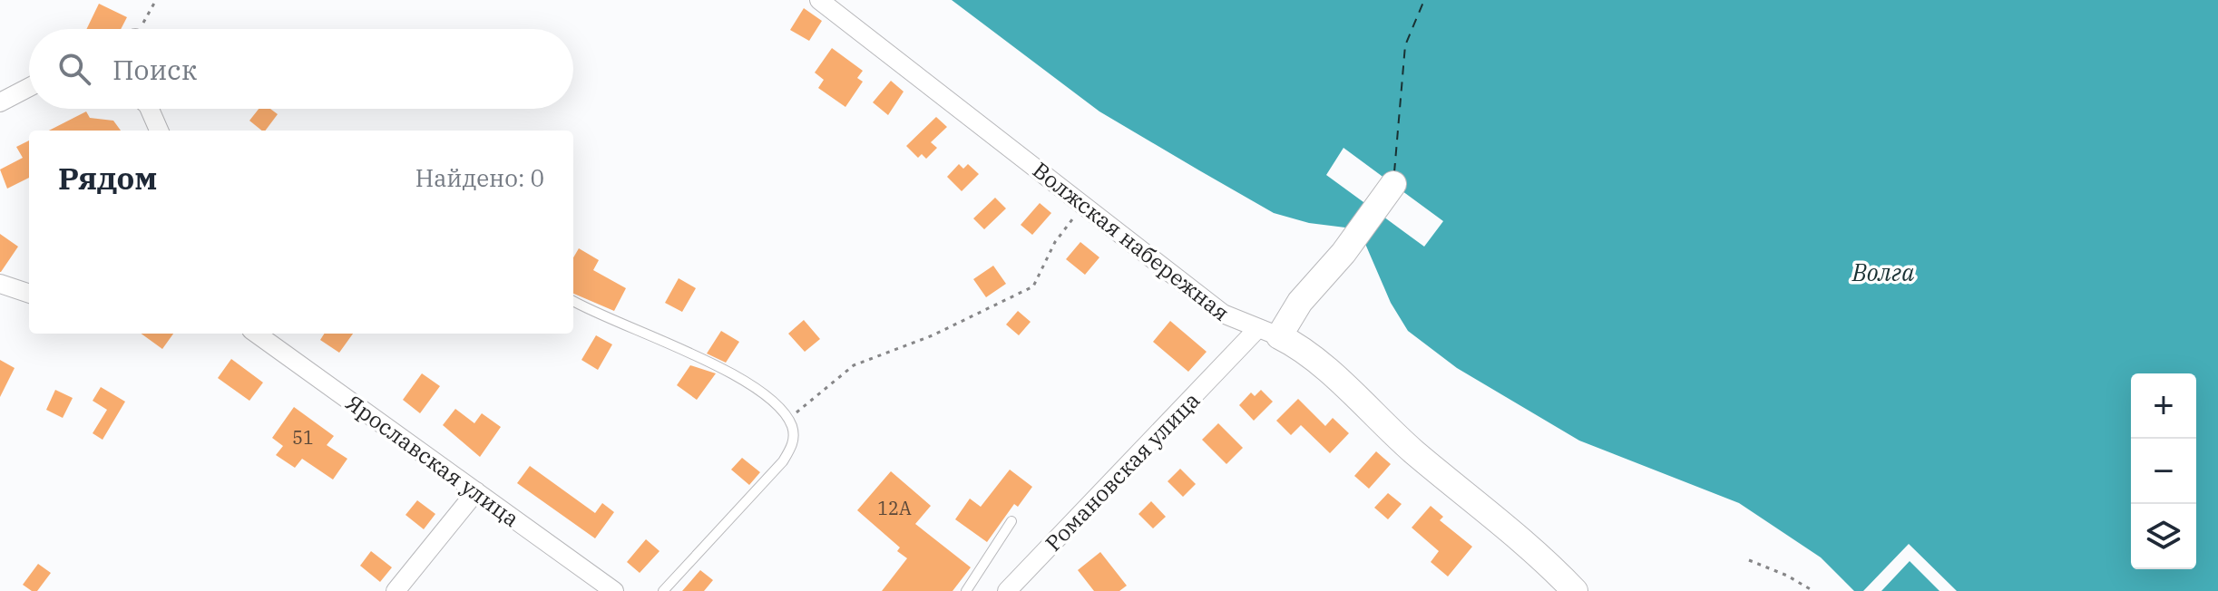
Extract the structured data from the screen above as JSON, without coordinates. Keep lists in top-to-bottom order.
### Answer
{
  "streets": {
    "street": ["Волжская набережная", "Ярославская улица", "Романовская улица"]
  },
  "crossings": [
    ["Волжская набережная", "Романовская улица"]
  ],
  "water": ["Волга"],
  "house_numbers": ["51", "12А"],
  "page": {
    "search": "Поиск",
    "heading": ["Рядом", "Найдено: 0"],
    "map_buttons": ["+", "−"]
  }
}
